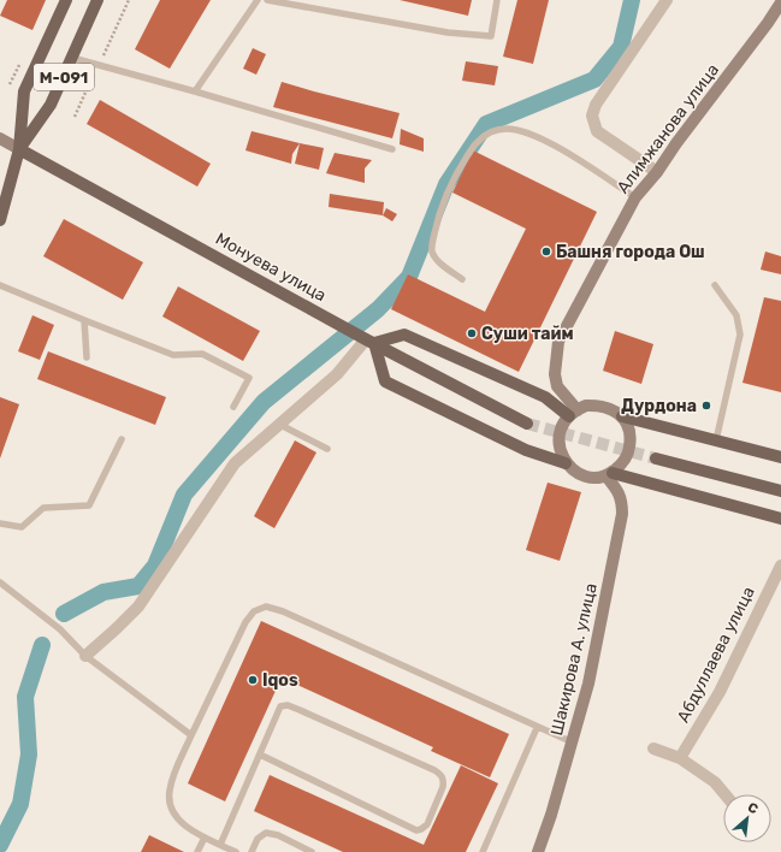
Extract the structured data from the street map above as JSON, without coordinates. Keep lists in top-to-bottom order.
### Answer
{
  "streets": {
    "main road": [
      "М-091",
      "Алимжанова улица",
      "Монуева улица",
      "Шакирова А. улица"
    ],
    "street": ["Абдуллаева улица"]
  },
  "crossings": [
    ["М-091", "Монуева улица"],
    ["Алимжанова улица", "Шакирова А. улица"]
  ],
  "places": [
    "Башня города Ош",
    "Суши тайм",
    "Дурдона",
    "Iqos"
  ],
  "north": "top right"
}
